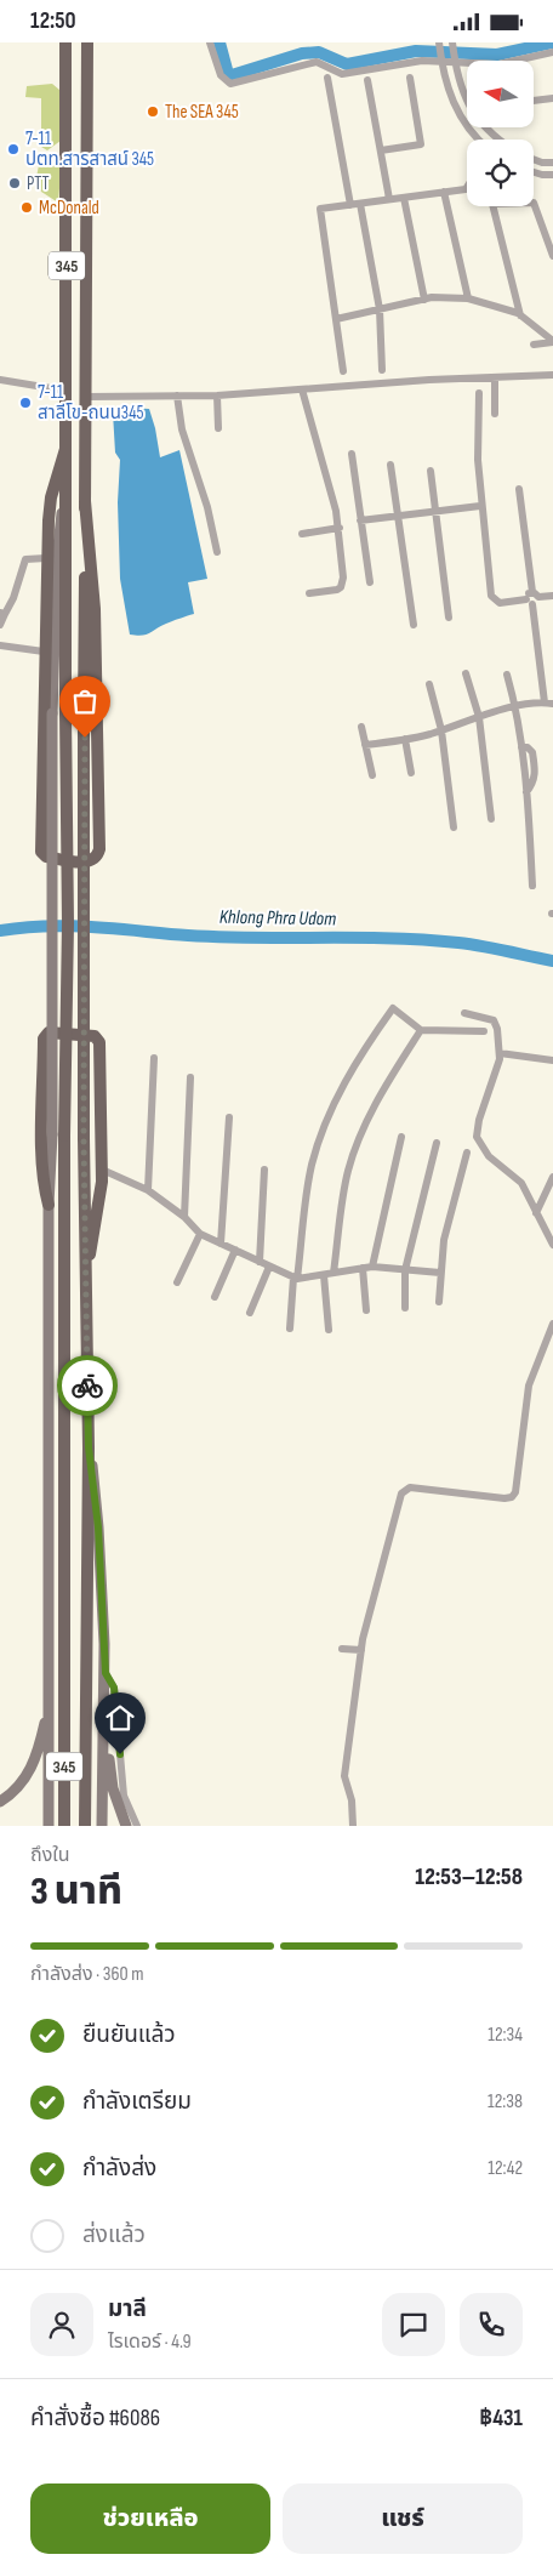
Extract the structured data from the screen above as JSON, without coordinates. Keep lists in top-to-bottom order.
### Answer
{
  "streets": {
    "main road": ["345"]
  },
  "water": ["Khlong Phra Udom"],
  "places": [
    "The SEA 345",
    "7-11 ปตท.สารสาสน์ 345",
    "PTT",
    "McDonald",
    "7-11 สาลีโข-ถนน345"
  ],
  "north": "left",
  "page": {
    "status": "12:50",
    "heading": ["3 นาที", "ถึงใน", "12:53–12:58"],
    "panel": [
      "มาลี",
      "ไรเดอร์ · 4.9",
      "คำสั่งซื้อ #6086",
      "฿431"
    ],
    "bar": "กำลังส่ง · 360 m",
    "list": [
      ["ยืนยันแล้ว", "12:34"],
      ["กำลังเตรียม", "12:38"],
      ["กำลังส่ง", "12:42"],
      "ส่งแล้ว"
    ],
    "buttons": ["ช่วยเหลือ", "แชร์"]
  }
}
